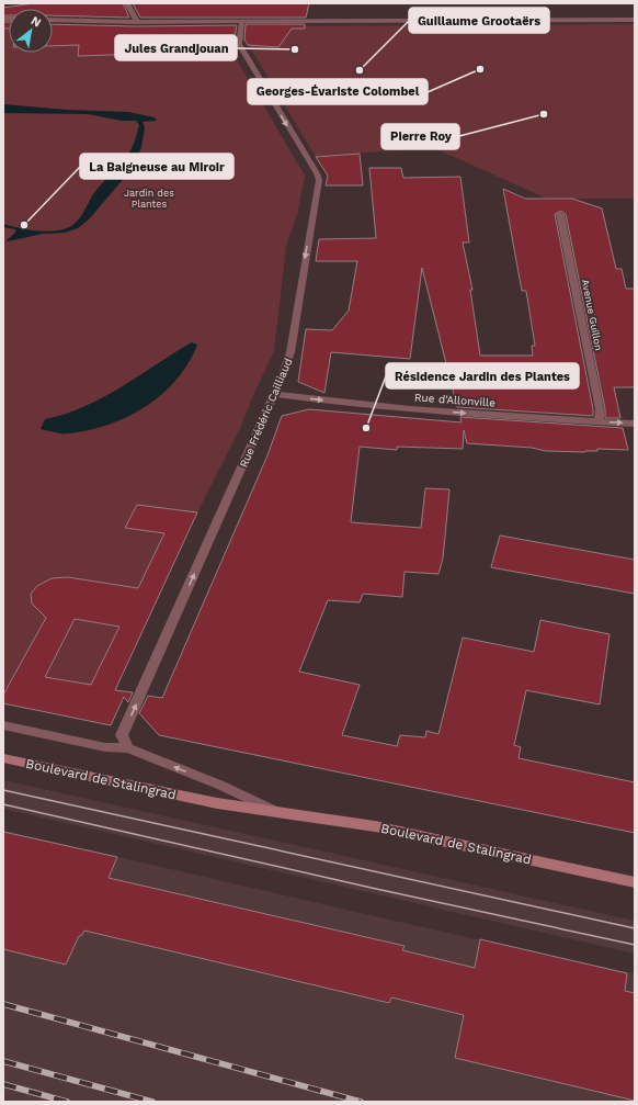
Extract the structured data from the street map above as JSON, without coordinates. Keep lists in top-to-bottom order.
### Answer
{
  "streets": {
    "street": [
      "Avenue Guillon",
      "Rue d'Allonville",
      "Rue Frédéric Cailliaud",
      "Boulevard de Stalingrad"
    ]
  },
  "crossings": [
    ["Avenue Guillon", "Rue d'Allonville"],
    ["Rue d'Allonville", "Rue Frédéric Cailliaud"],
    ["Rue Frédéric Cailliaud", "Boulevard de Stalingrad"]
  ],
  "one_way": ["Rue d'Allonville"],
  "parks": ["Jardin des Plantes"],
  "places": [
    "Jules Grandjouan",
    "Georges-Évariste Colombel",
    "Guillaume Grootaërs",
    "Pierre Roy",
    "La Baigneuse au Miroir",
    "Résidence Jardin des Plantes"
  ],
  "north": "top right"
}
